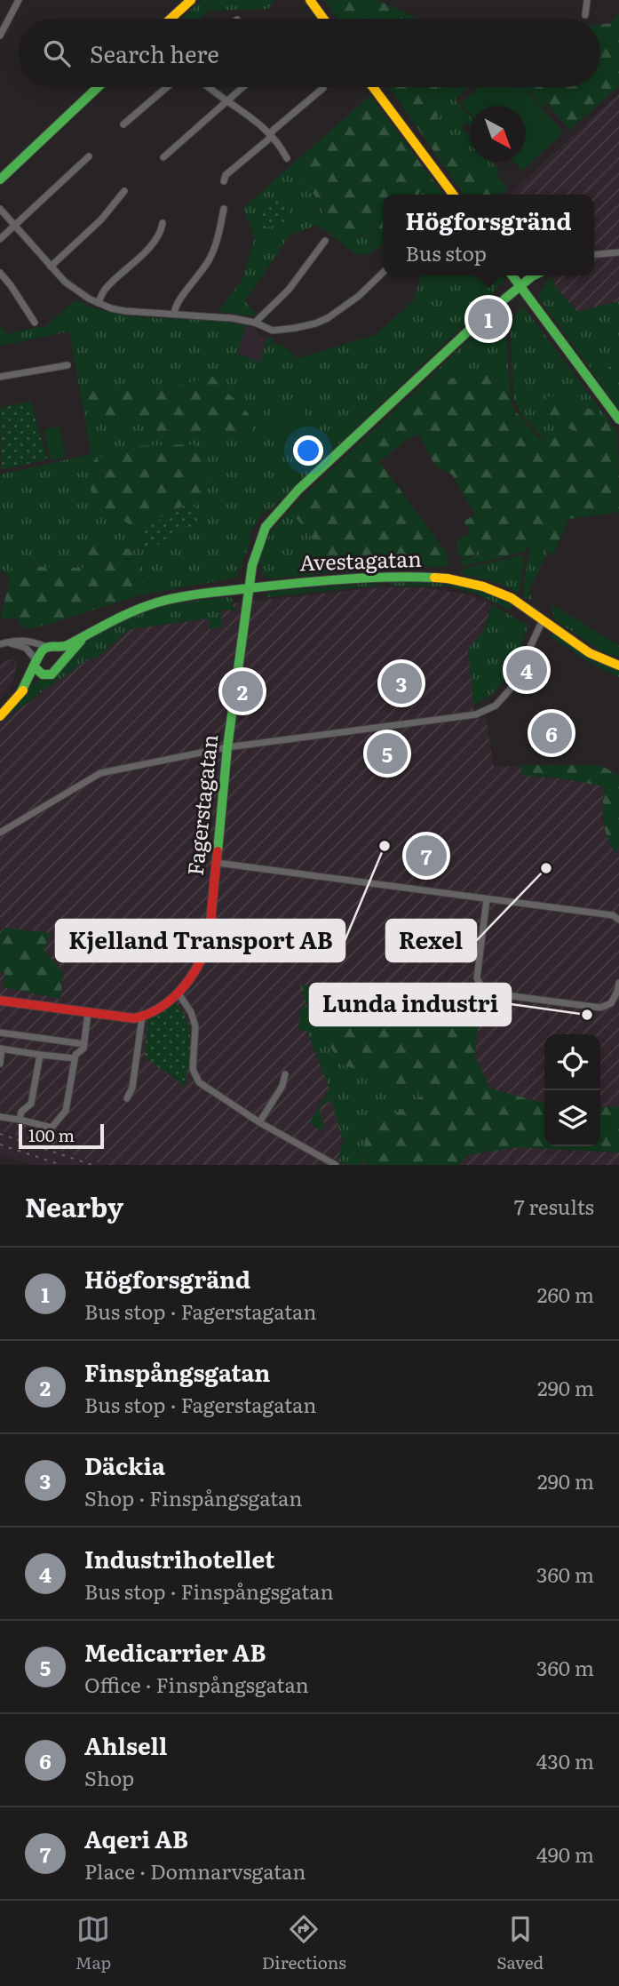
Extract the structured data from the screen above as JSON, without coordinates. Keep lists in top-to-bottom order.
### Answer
{
  "streets": {
    "street": ["Avestagatan", "Fagerstagatan"]
  },
  "crossings": [
    ["Avestagatan", "Fagerstagatan"]
  ],
  "places": ["Kjelland Transport AB", "Rexel", "Lunda industri"],
  "scale_bar": "100 m",
  "north": "bottom right",
  "page": {
    "search": "Search here",
    "popup": ["Högforsgränd", "Bus stop"],
    "pins": [
      "1",
      "4",
      "3",
      "2",
      "6",
      "5",
      "7"
    ],
    "scale": "100 m",
    "heading": ["Nearby", "7 results"],
    "list": [
      {
        "mark": "1",
        "name": "Högforsgränd",
        "note": "Bus stop · Fagerstagatan",
        "value": "260 m"
      },
      {
        "mark": "2",
        "name": "Finspångsgatan",
        "note": "Bus stop · Fagerstagatan",
        "value": "290 m"
      },
      {
        "mark": "3",
        "name": "Däckia",
        "note": "Shop · Finspångsgatan",
        "value": "290 m"
      },
      {
        "mark": "4",
        "name": "Industrihotellet",
        "note": "Bus stop · Finspångsgatan",
        "value": "360 m"
      },
      {
        "mark": "5",
        "name": "Medicarrier AB",
        "note": "Office · Finspångsgatan",
        "value": "360 m"
      },
      {
        "mark": "6",
        "name": "Ahlsell",
        "note": "Shop",
        "value": "430 m"
      },
      {
        "mark": "7",
        "name": "Aqeri AB",
        "note": "Place · Domnarvsgatan",
        "value": "490 m"
      }
    ],
    "nav": ["Map", "Directions", "Saved"]
  }
}
